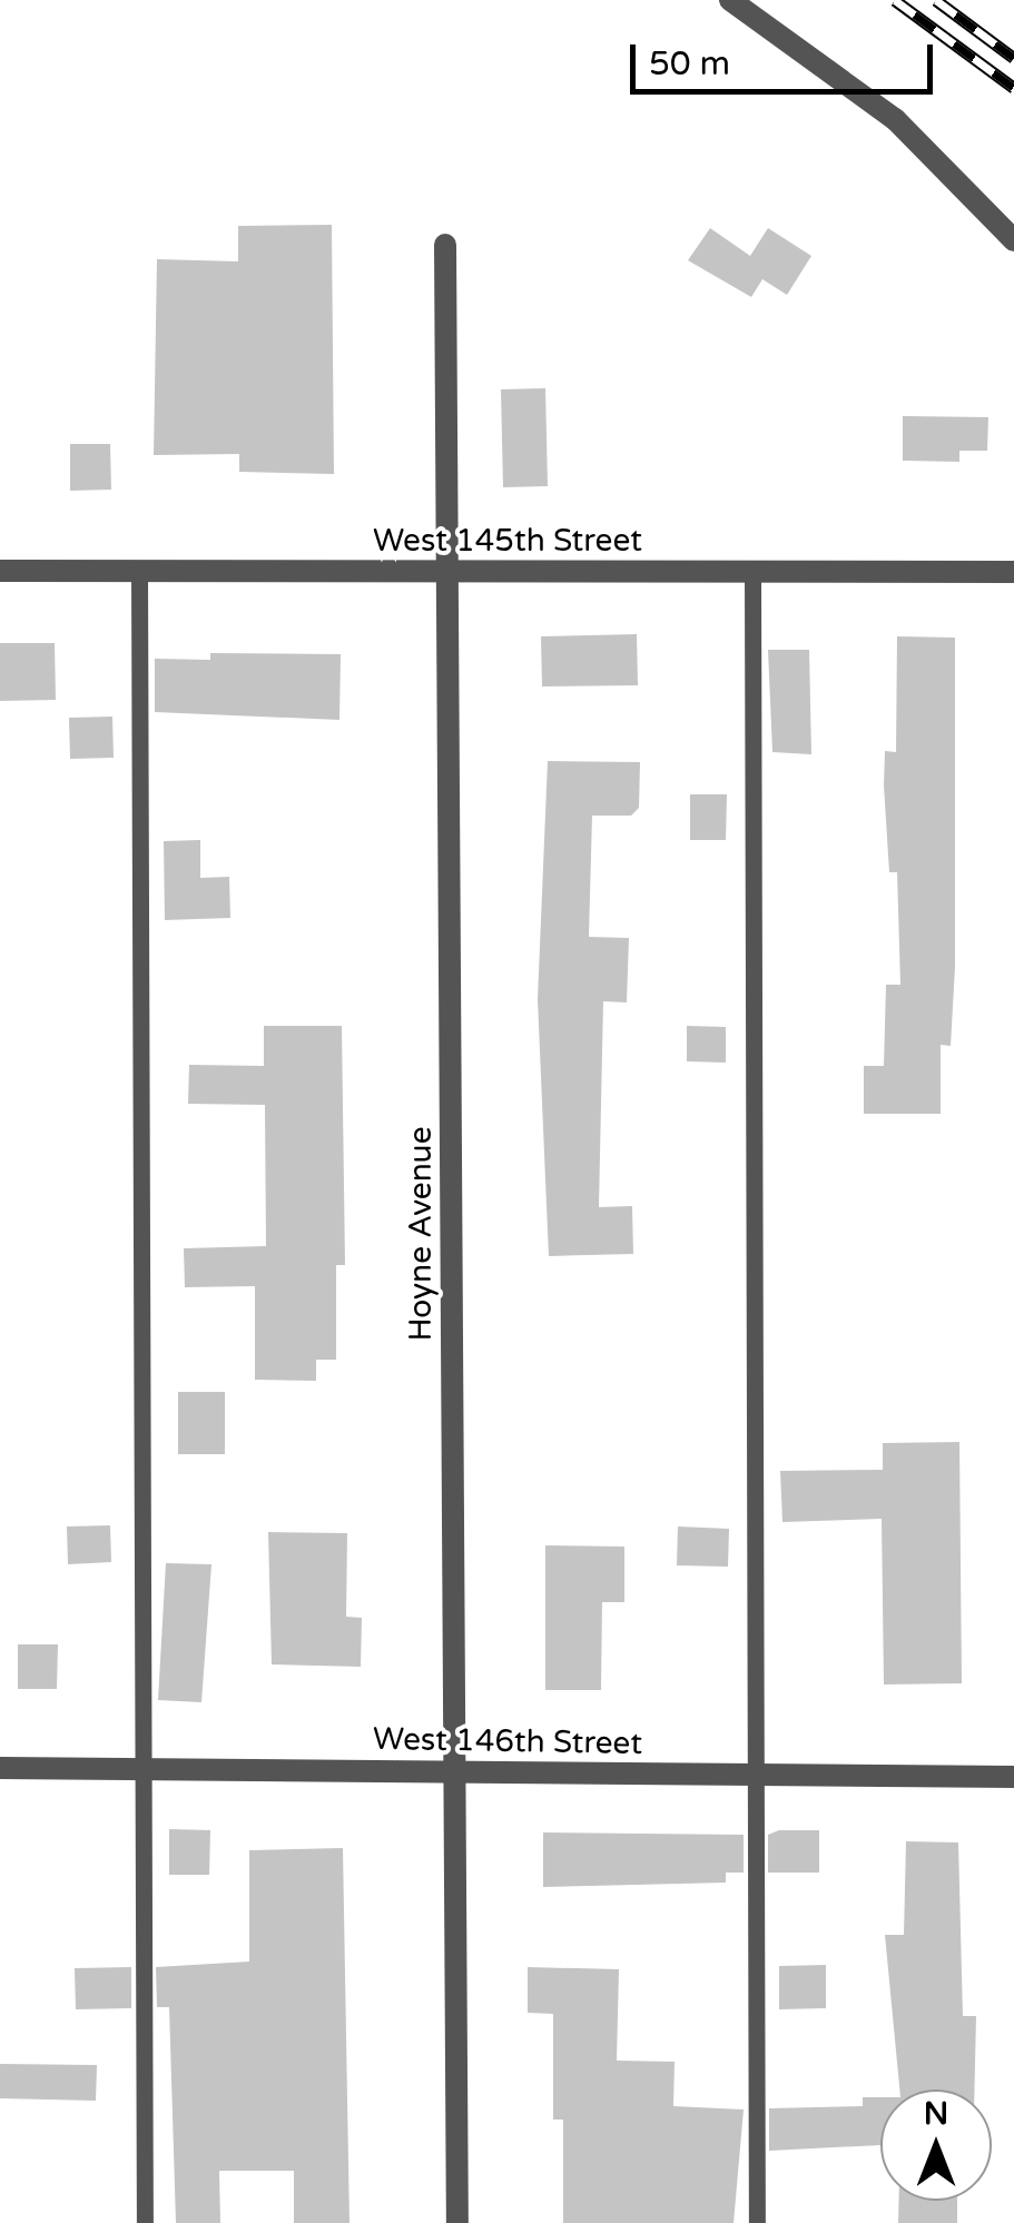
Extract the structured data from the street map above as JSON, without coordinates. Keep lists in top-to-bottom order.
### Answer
{
  "streets": {
    "street": ["West 145th Street", "Hoyne Avenue", "West 146th Street"]
  },
  "crossings": [
    ["West 145th Street", "Hoyne Avenue"],
    ["Hoyne Avenue", "West 146th Street"]
  ],
  "scale_bar": "50 m",
  "north": "top"
}
